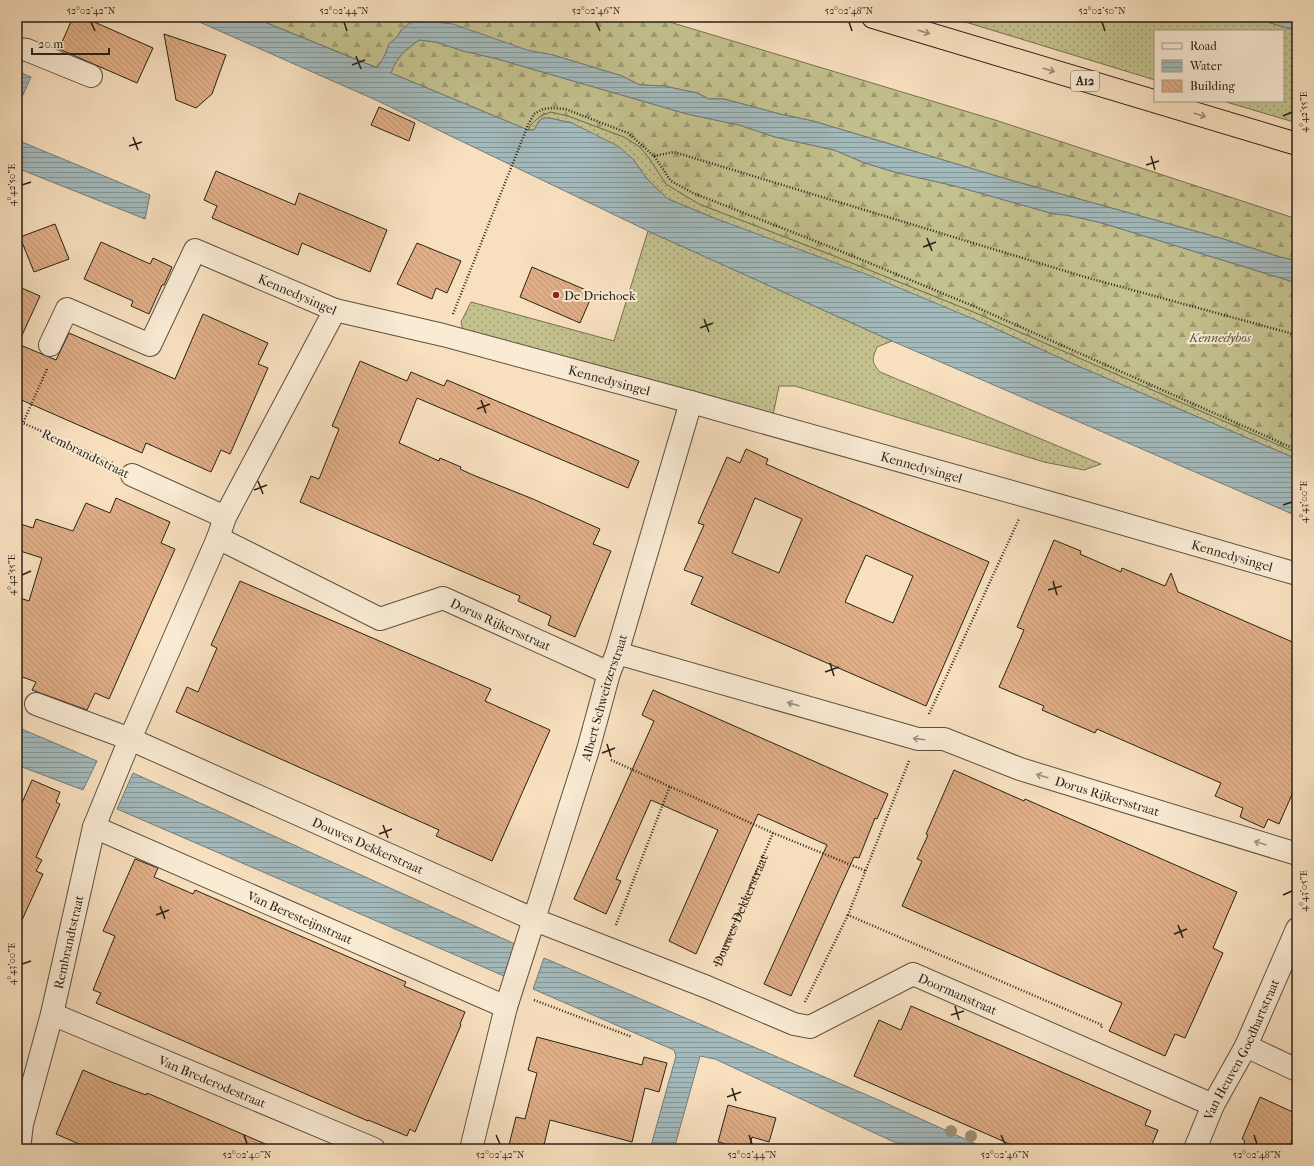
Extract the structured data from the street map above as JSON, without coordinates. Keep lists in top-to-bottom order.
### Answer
{
  "streets": {
    "highway": ["A12"],
    "street": [
      "Kennedysingel",
      "Rembrandtstraat",
      "Dorus Rijkersstraat",
      "Albert Schweitzerstraat",
      "Douwes Dekkerstraat",
      "Van Beresteijnstraat",
      "Doormanstraat",
      "Van Heuven Goedhartstraat",
      "Van Brederodestraat"
    ]
  },
  "crossings": [
    ["Kennedysingel", "Rembrandtstraat"],
    ["Kennedysingel", "Albert Schweitzerstraat"],
    ["Rembrandtstraat", "Dorus Rijkersstraat"],
    ["Rembrandtstraat", "Douwes Dekkerstraat"],
    ["Rembrandtstraat", "Van Beresteijnstraat"],
    ["Rembrandtstraat", "Van Brederodestraat"],
    ["Dorus Rijkersstraat", "Albert Schweitzerstraat"],
    ["Albert Schweitzerstraat", "Douwes Dekkerstraat"],
    ["Albert Schweitzerstraat", "Van Beresteijnstraat"],
    ["Douwes Dekkerstraat", "Doormanstraat"],
    ["Doormanstraat", "Van Heuven Goedhartstraat"]
  ],
  "one_way": ["Dorus Rijkersstraat"],
  "parks": ["Kennedybos"],
  "places": ["De Driehoek"],
  "legend": ["Road", "Water", "Building"],
  "scale_bar": "20 m",
  "coordinates": [
    "52°02'42\"N",
    "52°02'44\"N",
    "52°02'46\"N",
    "52°02'48\"N",
    "52°02'50\"N",
    "4°42'55\"E",
    "4°42'50\"E",
    "4°43'00\"E",
    "4°43'05\"E",
    "52°02'40\"N"
  ]
}
